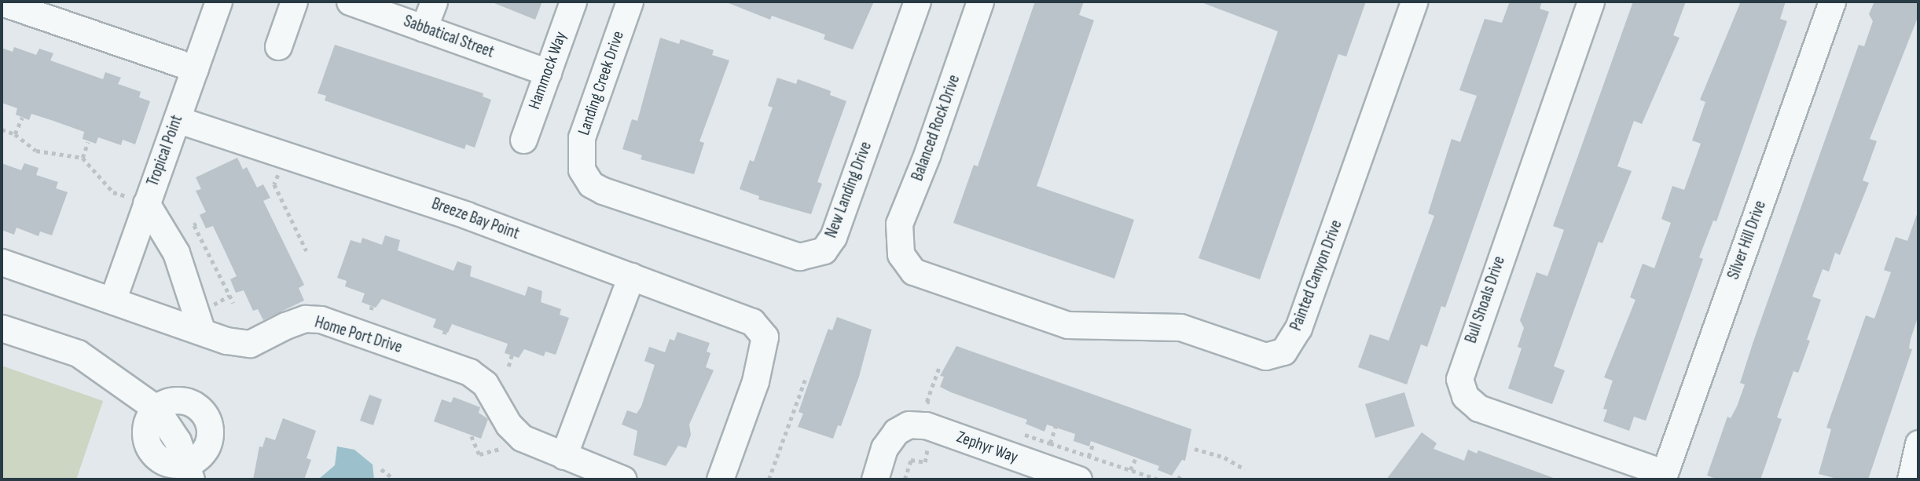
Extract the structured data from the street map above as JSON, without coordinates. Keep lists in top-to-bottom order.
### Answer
{
  "streets": {
    "street": [
      "Sabbatical Street",
      "Hammock Way",
      "Landing Creek Drive",
      "Balanced Rock Drive",
      "Tropical Point",
      "New Landing Drive",
      "Breeze Bay Point",
      "Silver Hill Drive",
      "Painted Canyon Drive",
      "Bull Shoals Drive",
      "Home Port Drive",
      "Zephyr Way"
    ]
  },
  "crossings": [
    ["Sabbatical Street", "Hammock Way"],
    ["Landing Creek Drive", "New Landing Drive"],
    ["Balanced Rock Drive", "Painted Canyon Drive"],
    ["Tropical Point", "Breeze Bay Point"],
    ["Tropical Point", "Home Port Drive"],
    ["Silver Hill Drive", "Bull Shoals Drive"]
  ]
}
